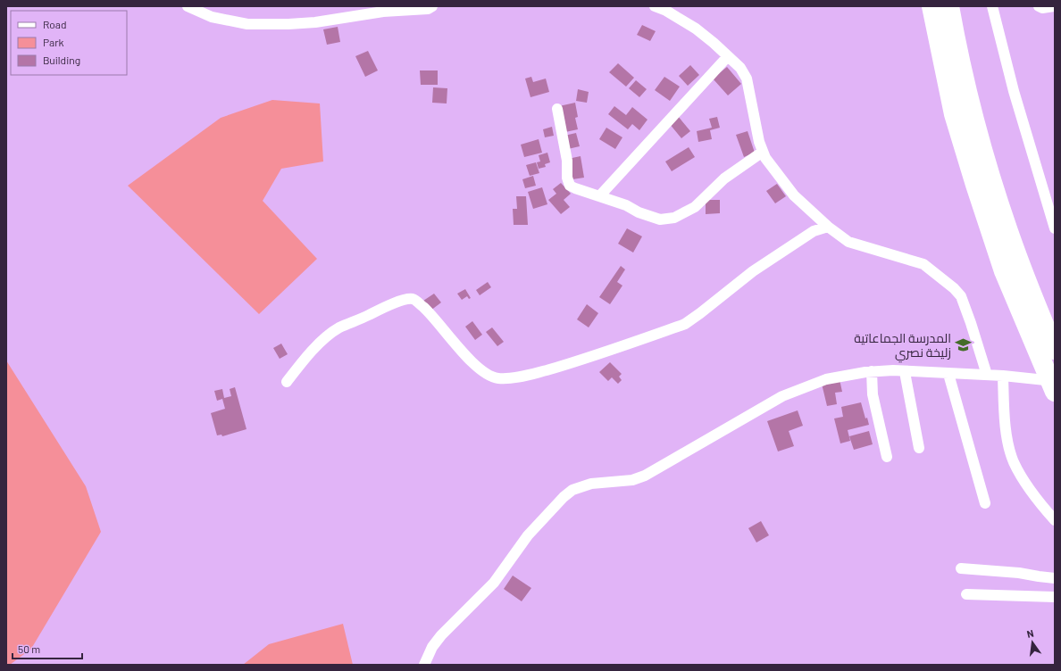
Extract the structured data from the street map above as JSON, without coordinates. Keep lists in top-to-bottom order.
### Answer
{
  "places": {
    "school or university": ["المدرسة الجماعاتية زليخة نصري"]
  },
  "legend": ["Road", "Park", "Building"],
  "scale_bar": "50 m",
  "north": "top"
}
